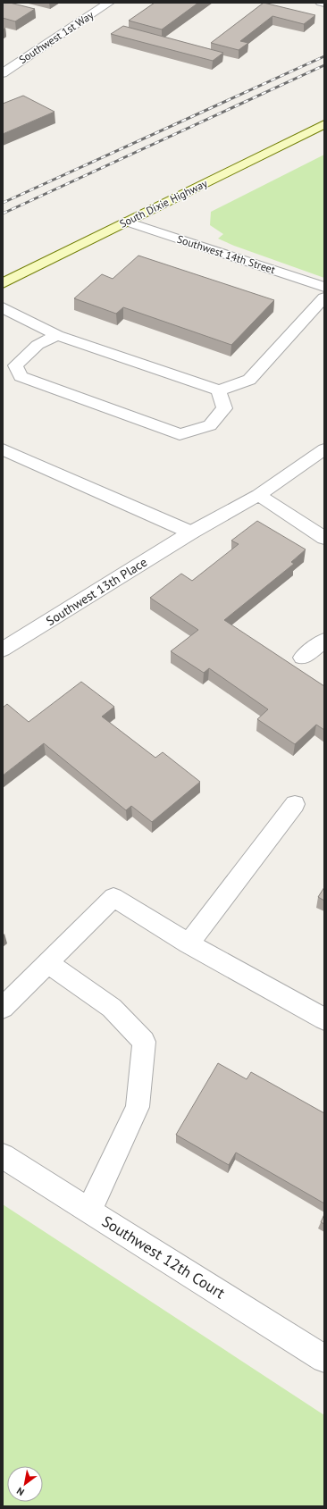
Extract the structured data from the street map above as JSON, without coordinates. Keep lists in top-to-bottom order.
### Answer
{
  "streets": {
    "main road": ["South Dixie Highway"],
    "street": [
      "Southwest 1st Way",
      "Southwest 14th Street",
      "Southwest 13th Place",
      "Southwest 12th Court"
    ]
  },
  "crossings": [
    ["South Dixie Highway", "Southwest 14th Street"]
  ],
  "north": "bottom left"
}
